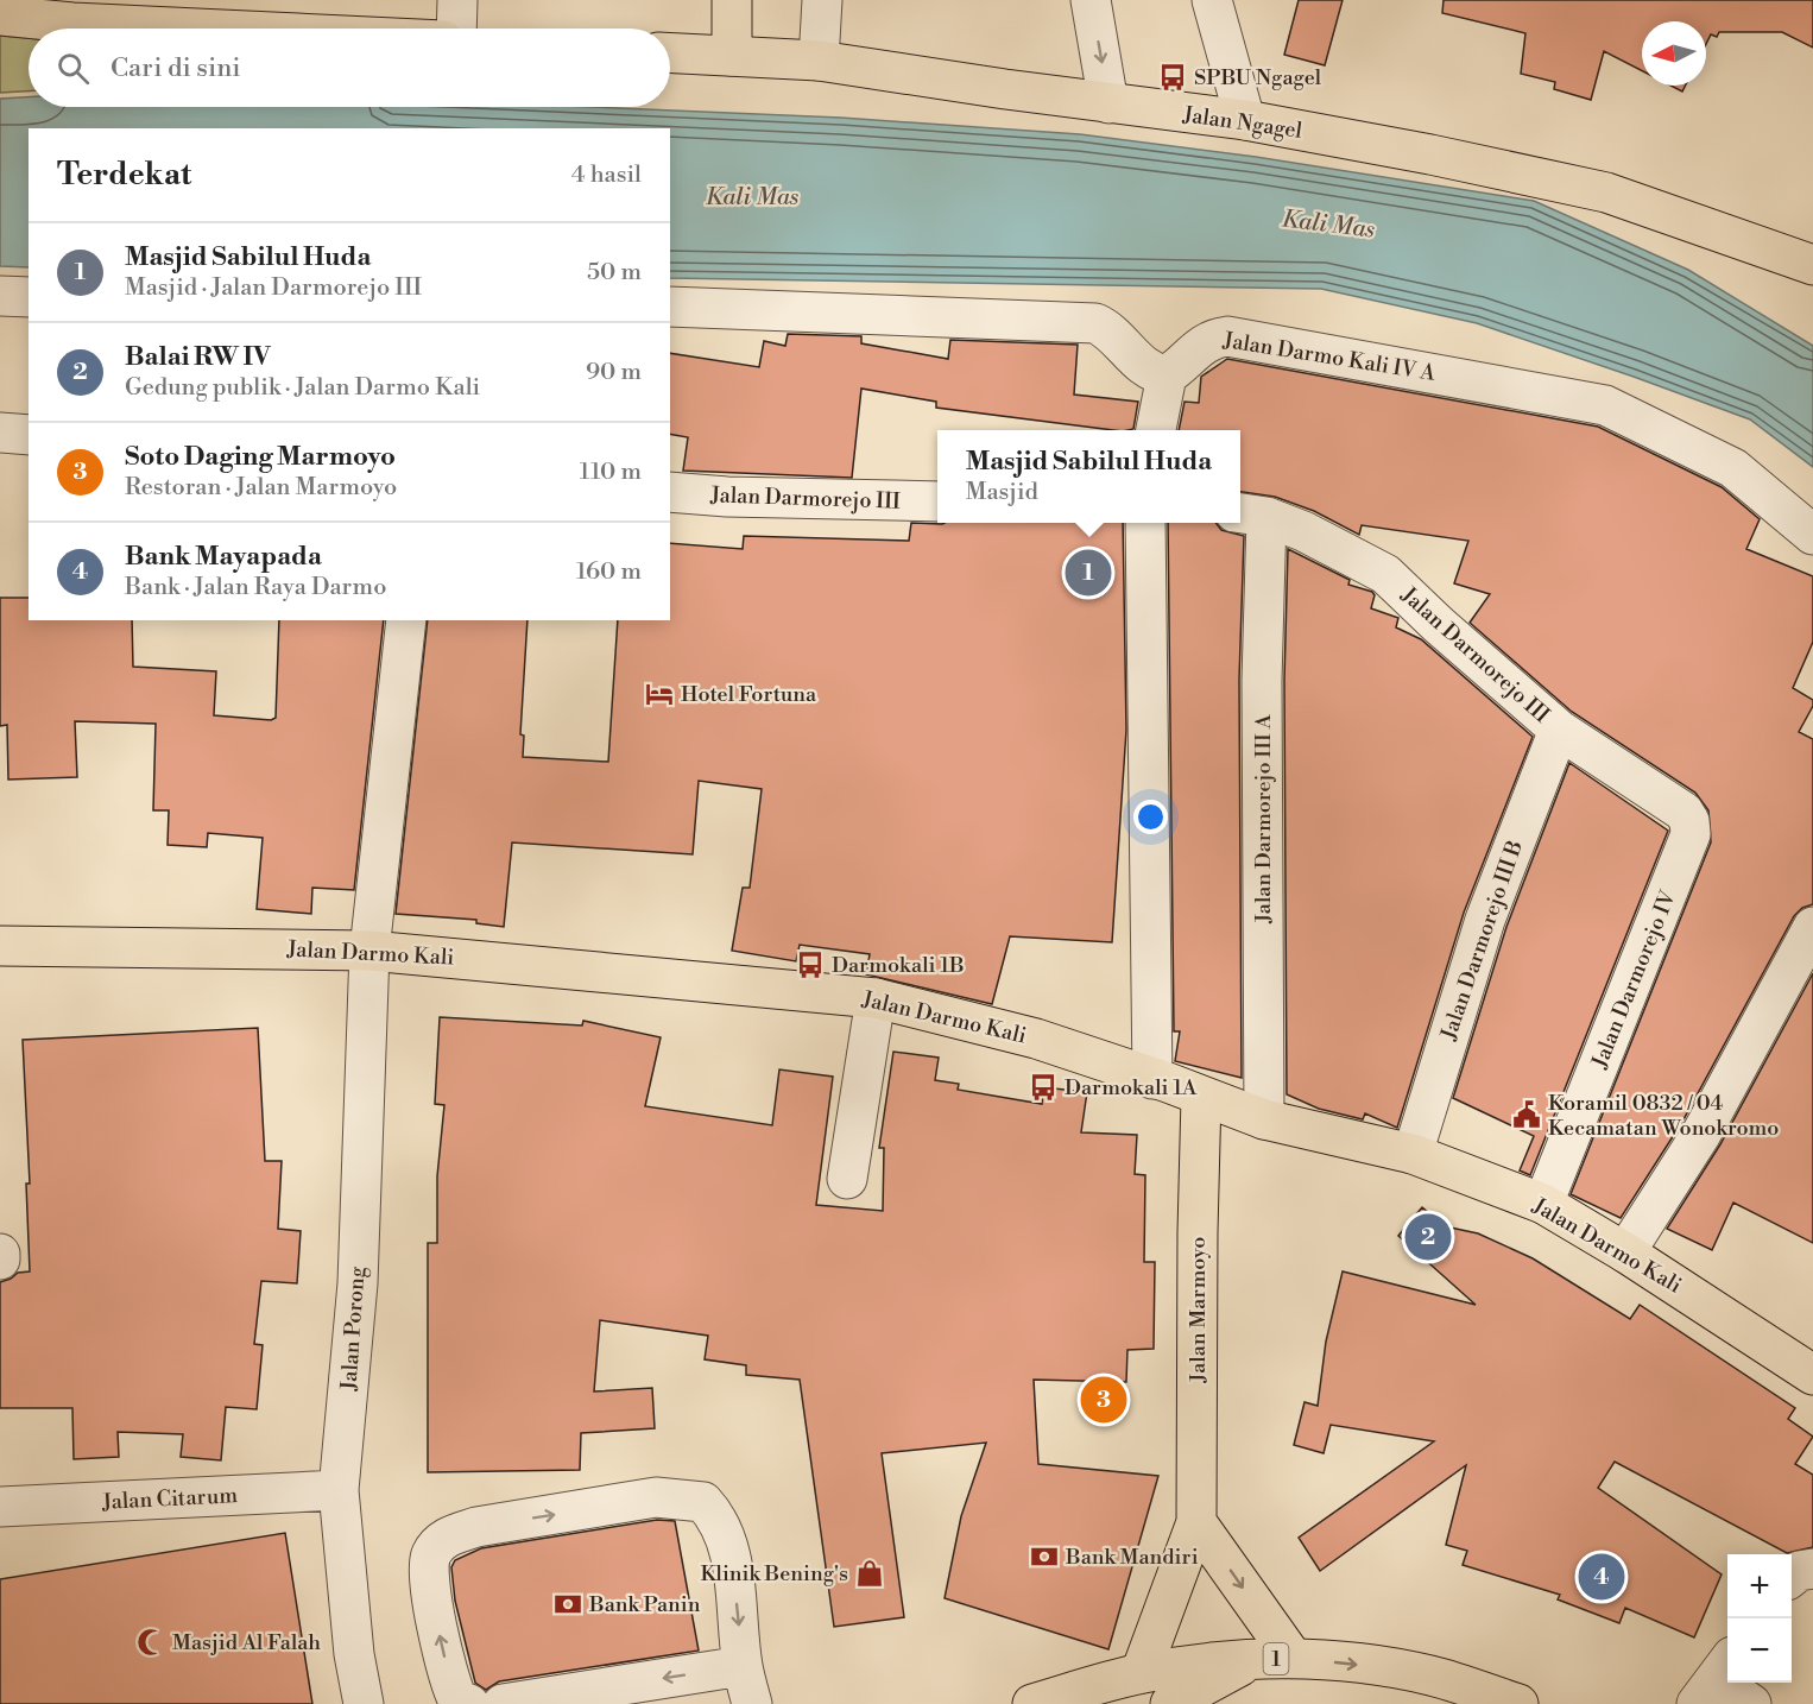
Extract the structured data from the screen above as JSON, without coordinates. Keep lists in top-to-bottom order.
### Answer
{
  "streets": {
    "main road": [
      "Jalan Ngagel",
      "Jalan Darmo Kali",
      "Jalan Marmoyo",
      "1"
    ],
    "street": [
      "Jalan Darmo Kali IV A",
      "Jalan Darmorejo III",
      "Jalan Darmorejo III A",
      "Jalan Darmorejo III B",
      "Jalan Darmorejo IV",
      "Jalan Porong",
      "Jalan Citarum"
    ]
  },
  "crossings": [
    ["Jalan Darmorejo III", "Jalan Darmorejo III A"],
    ["Jalan Darmorejo III", "Jalan Darmorejo III B"],
    ["Jalan Darmorejo III", "Jalan Darmorejo IV"],
    ["Jalan Darmorejo III A", "Jalan Darmo Kali"],
    ["Jalan Darmorejo III B", "Jalan Darmo Kali"],
    ["Jalan Darmo Kali", "Jalan Darmorejo IV"],
    ["Jalan Darmo Kali", "Jalan Marmoyo"],
    ["Jalan Darmo Kali", "Jalan Porong"],
    ["Jalan Marmoyo", "1"],
    ["Jalan Porong", "Jalan Citarum"]
  ],
  "water": ["Kali Mas"],
  "places": {
    "bus stop": ["SPBU Ngagel", "Darmokali 1B", "Darmokali 1A"],
    "hotel": ["Hotel Fortuna"],
    "public building": ["Koramil 0832 / 04 Kecamatan Wonokromo"],
    "bank": ["Bank Mandiri", "Bank Panin"],
    "shop": ["Klinik Bening's"],
    "mosque": ["Masjid Al Falah"]
  },
  "north": "left",
  "page": {
    "search": "Cari di sini",
    "heading": ["Terdekat", "4 hasil"],
    "list": [
      {
        "mark": "1",
        "name": "Masjid Sabilul Huda",
        "note": "Masjid · Jalan Darmorejo III",
        "value": "50 m"
      },
      {
        "mark": "2",
        "name": "Balai RW IV",
        "note": "Gedung publik · Jalan Darmo Kali",
        "value": "90 m"
      },
      {
        "mark": "3",
        "name": "Soto Daging Marmoyo",
        "note": "Restoran · Jalan Marmoyo",
        "value": "110 m"
      },
      {
        "mark": "4",
        "name": "Bank Mayapada",
        "note": "Bank · Jalan Raya Darmo",
        "value": "160 m"
      }
    ],
    "popup": ["Masjid Sabilul Huda", "Masjid"],
    "pins": [
      "1",
      "2",
      "3",
      "4"
    ],
    "map_buttons": ["+", "−"]
  }
}
